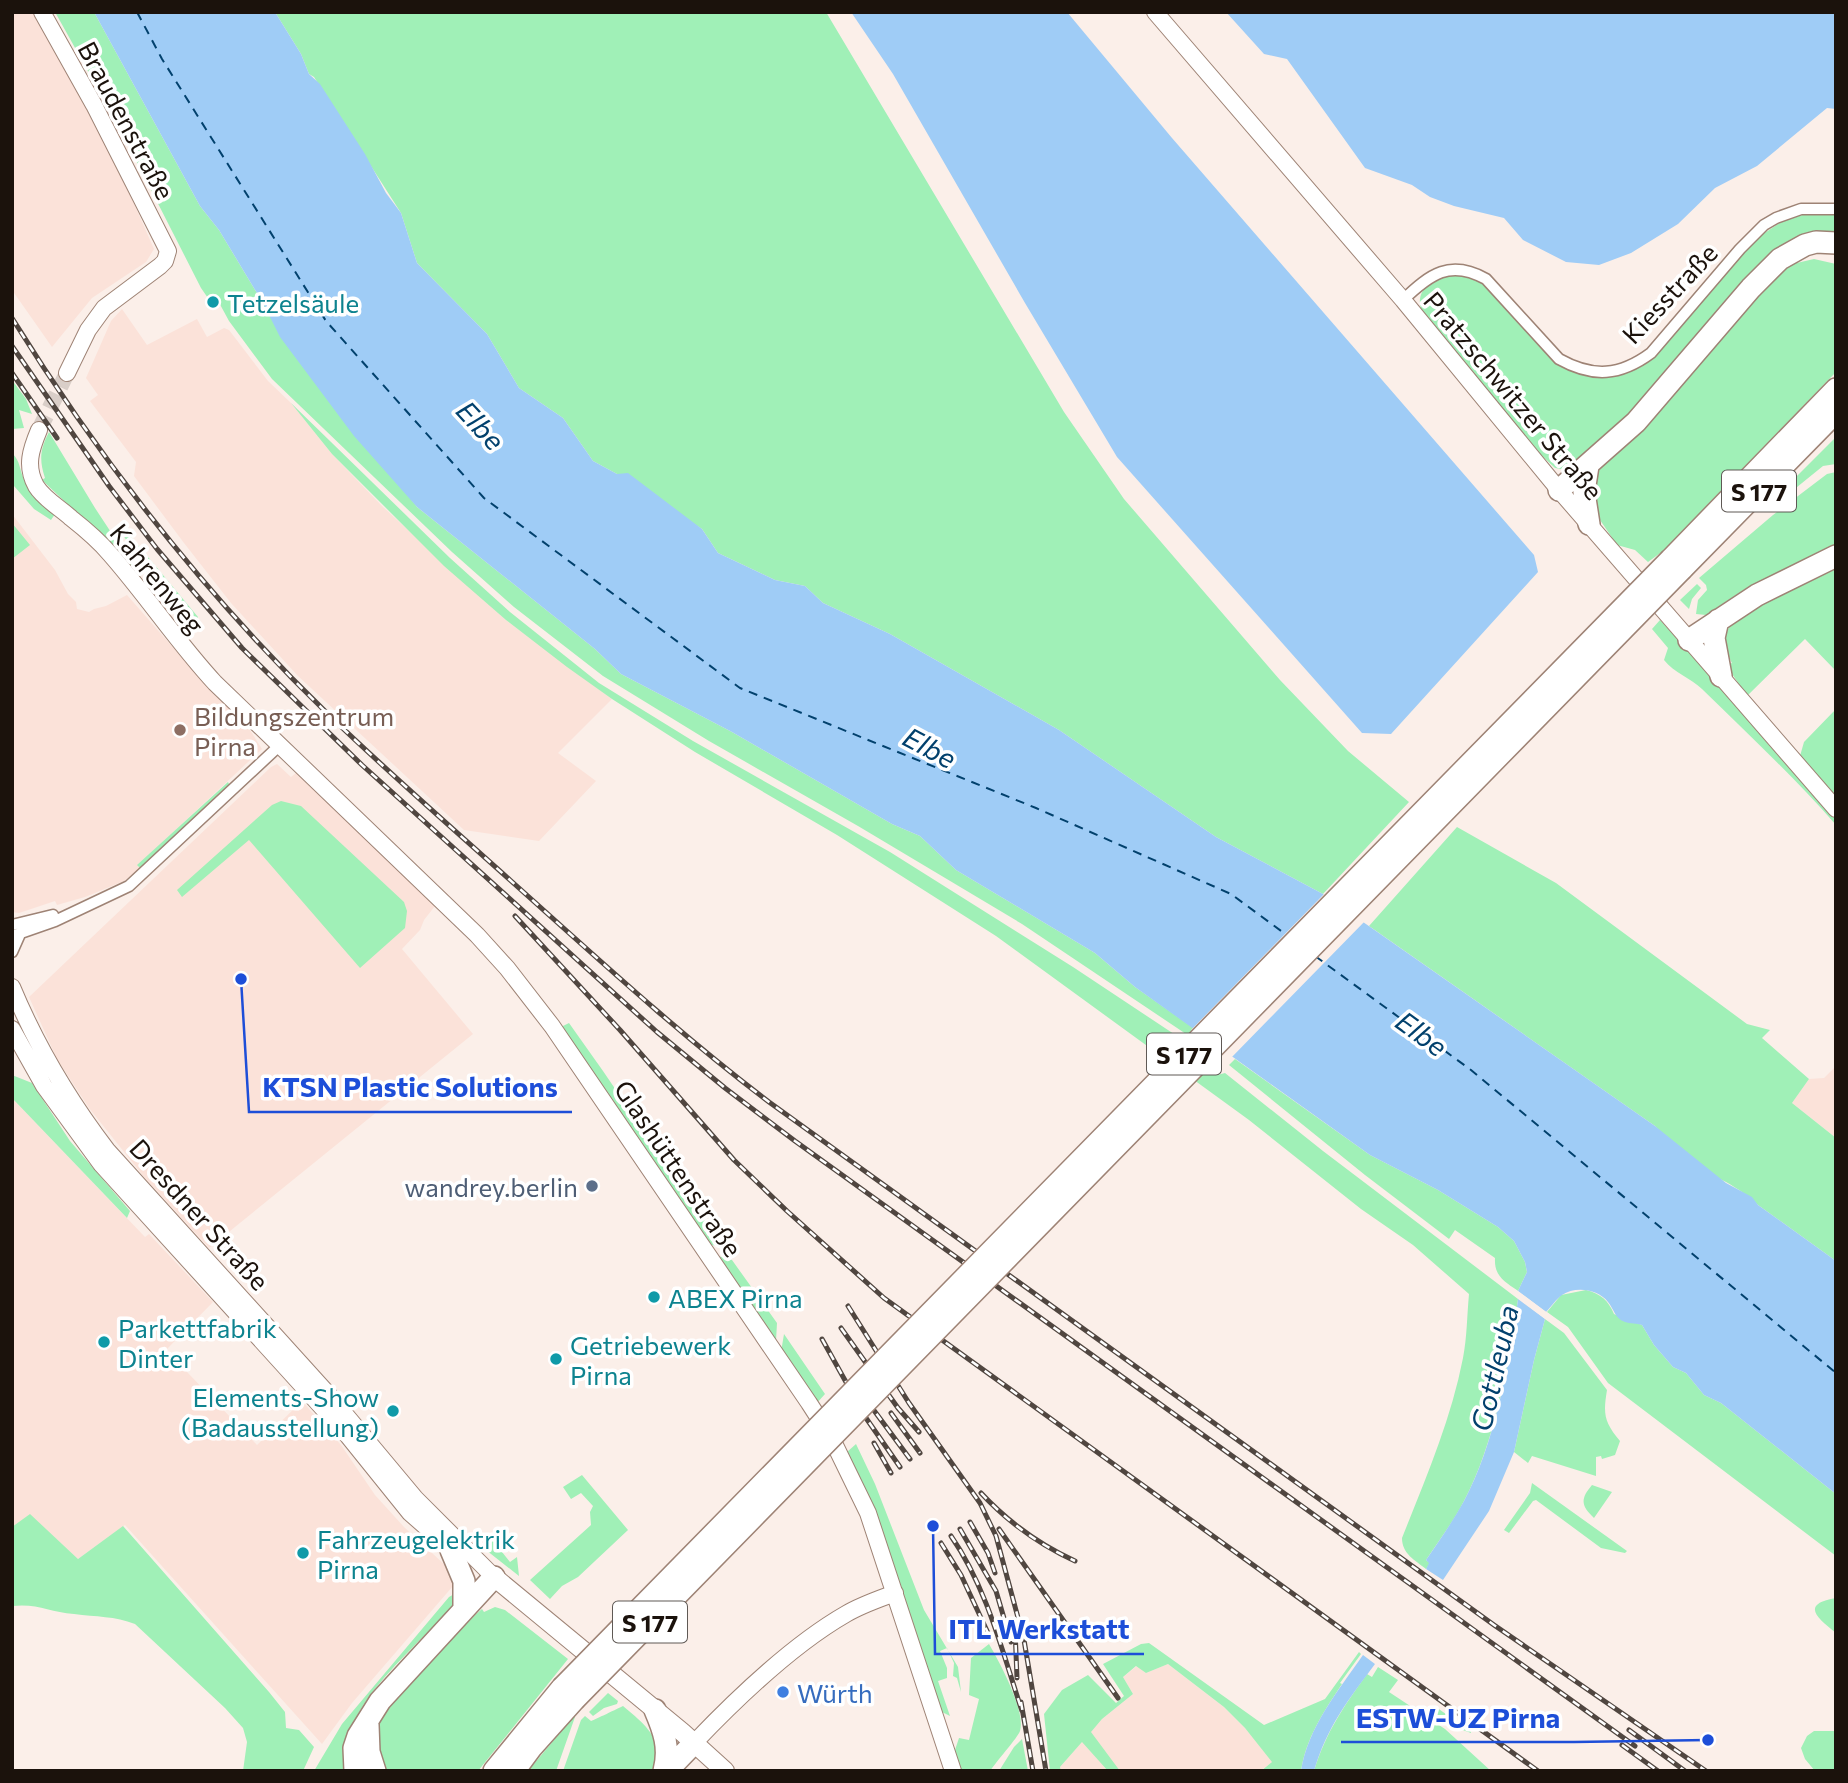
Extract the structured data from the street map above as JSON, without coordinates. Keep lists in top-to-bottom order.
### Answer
{
  "streets": {
    "highway": ["S 177"],
    "main road": ["Dresdner Straße"],
    "street": [
      "Braudenstraße",
      "Kiesstraße",
      "Pratzschwitzer Straße",
      "Kahrenweg",
      "Glashüttenstraße"
    ]
  },
  "crossings": [
    ["Kiesstraße", "Pratzschwitzer Straße"],
    ["Kahrenweg", "Glashüttenstraße"]
  ],
  "water": ["Elbe", "Gottleuba"],
  "places": [
    "Tetzelsäule",
    "Bildungszentrum Pirna",
    "KTSN Plastic Solutions",
    "wandrey.berlin",
    "ABEX Pirna",
    "Parkettfabrik Dinter",
    "Getriebewerk Pirna",
    "Elements-Show (Badausstellung)",
    "ITL Werkstatt",
    "Fahrzeugelektrik Pirna",
    "Würth",
    "ESTW-UZ Pirna"
  ]
}
